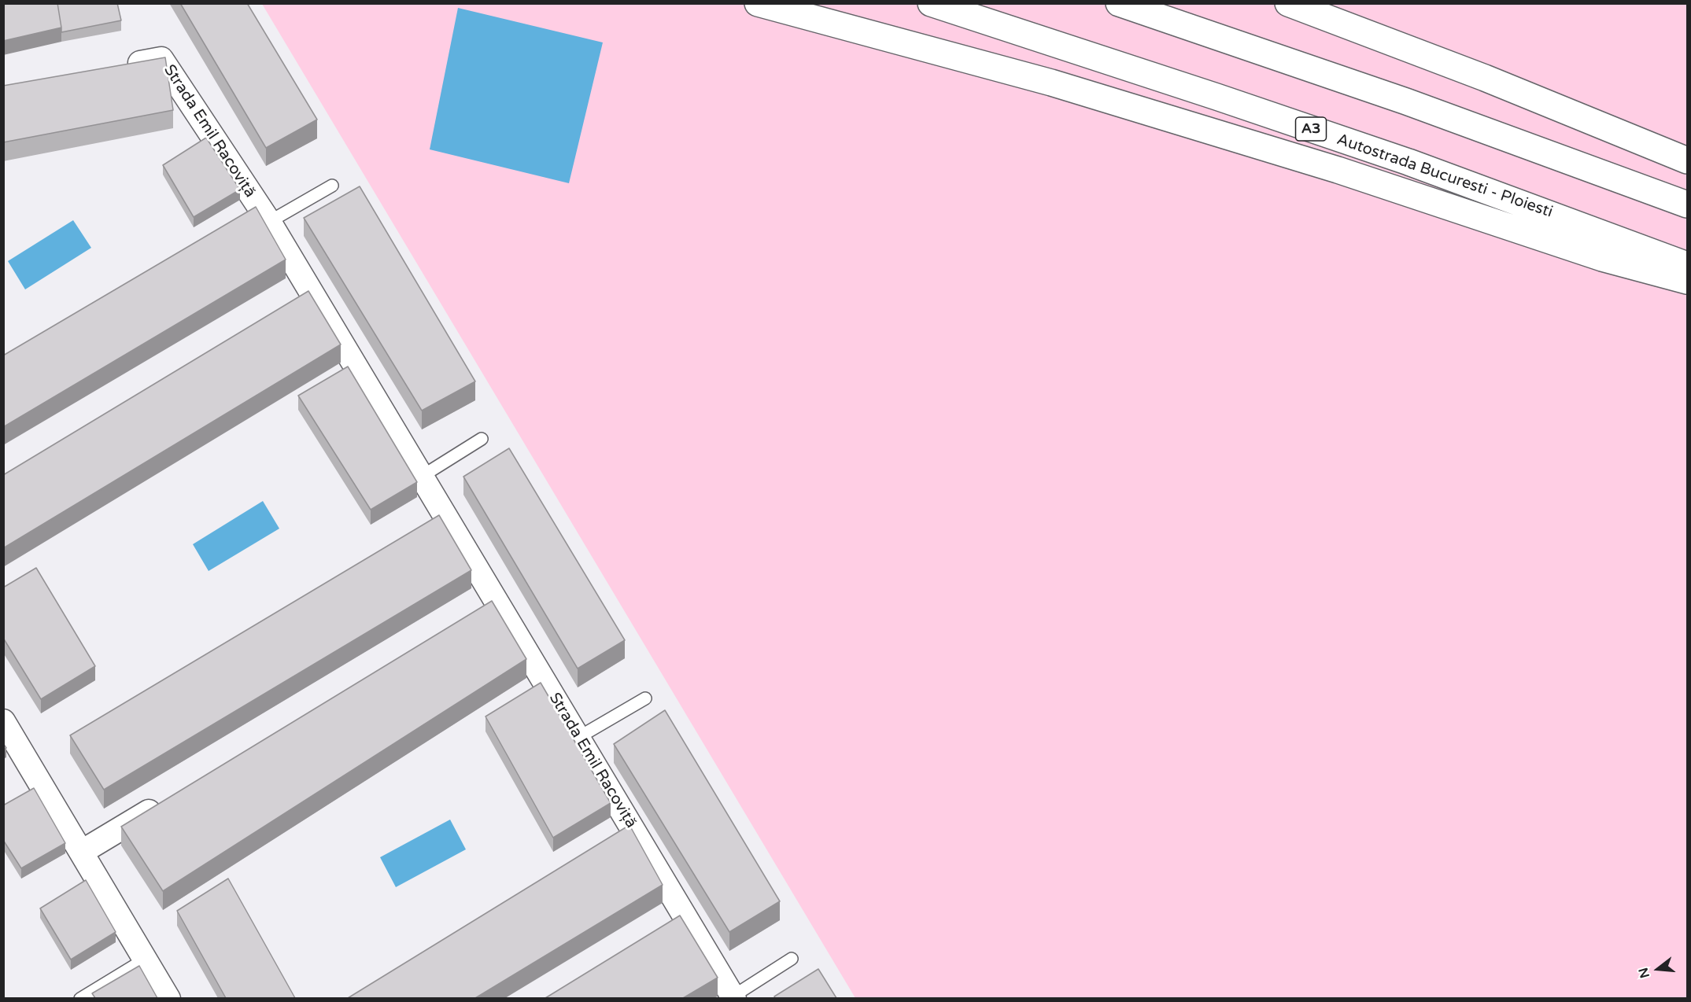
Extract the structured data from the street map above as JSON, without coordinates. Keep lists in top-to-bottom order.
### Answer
{
  "streets": {
    "highway": ["A3", "Autostrada Bucuresti - Ploiesti"],
    "street": ["Strada Emil Racoviță"]
  },
  "north": "left"
}
